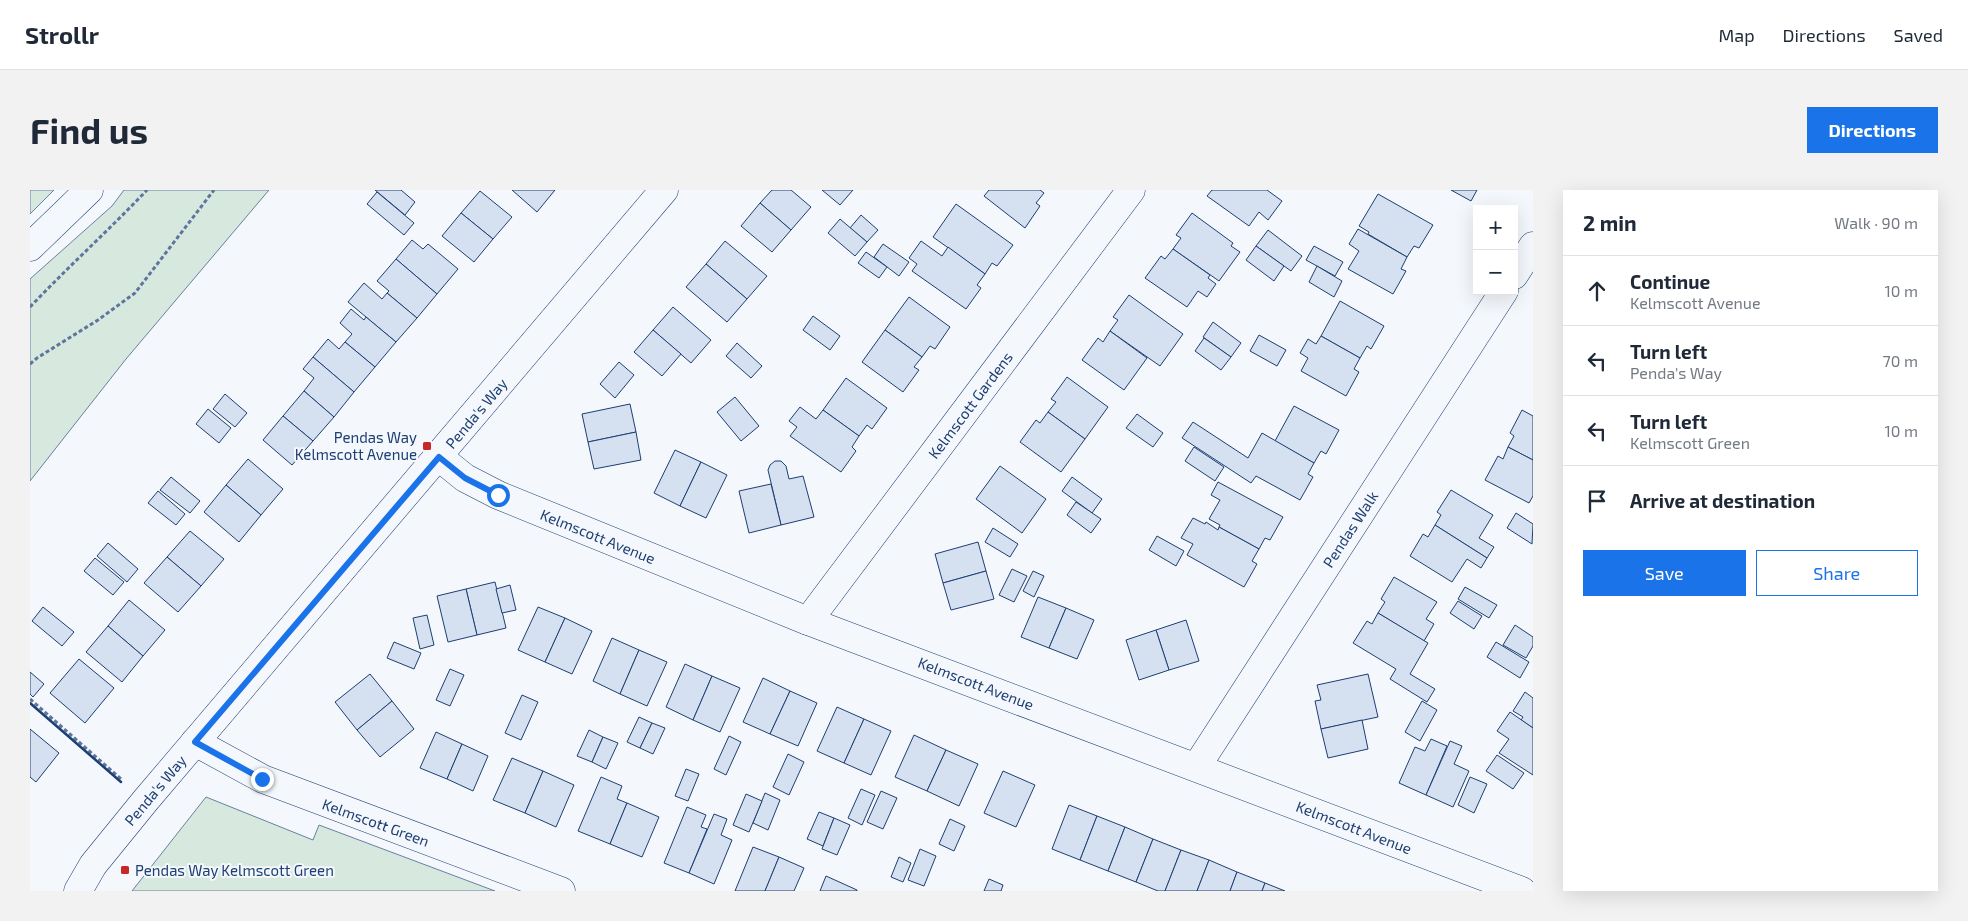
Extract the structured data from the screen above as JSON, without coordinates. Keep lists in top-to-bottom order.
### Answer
{
  "streets": {
    "street": [
      "Kelmscott Gardens",
      "Penda's Way",
      "Pendas Walk",
      "Kelmscott Avenue",
      "Kelmscott Green"
    ]
  },
  "crossings": [
    ["Kelmscott Gardens", "Kelmscott Avenue"],
    ["Penda's Way", "Kelmscott Avenue"],
    ["Penda's Way", "Kelmscott Green"],
    ["Pendas Walk", "Kelmscott Avenue"]
  ],
  "places": {
    "transit": ["Pendas Way Kelmscott Avenue", "Pendas Way Kelmscott Green"]
  },
  "page": {
    "header": "Strollr",
    "nav": ["Map", "Directions", "Saved"],
    "buttons": [
      "Directions",
      ["Save", "Share"]
    ],
    "title": "Find us",
    "heading": ["2 min", "Walk · 90 m"],
    "map_buttons": ["+", "−"],
    "list": [
      ["Continue", "Kelmscott Avenue", "10 m"],
      ["Turn left", "Penda's Way", "70 m"],
      ["Turn left", "Kelmscott Green", "10 m"],
      "Arrive at destination"
    ]
  }
}
